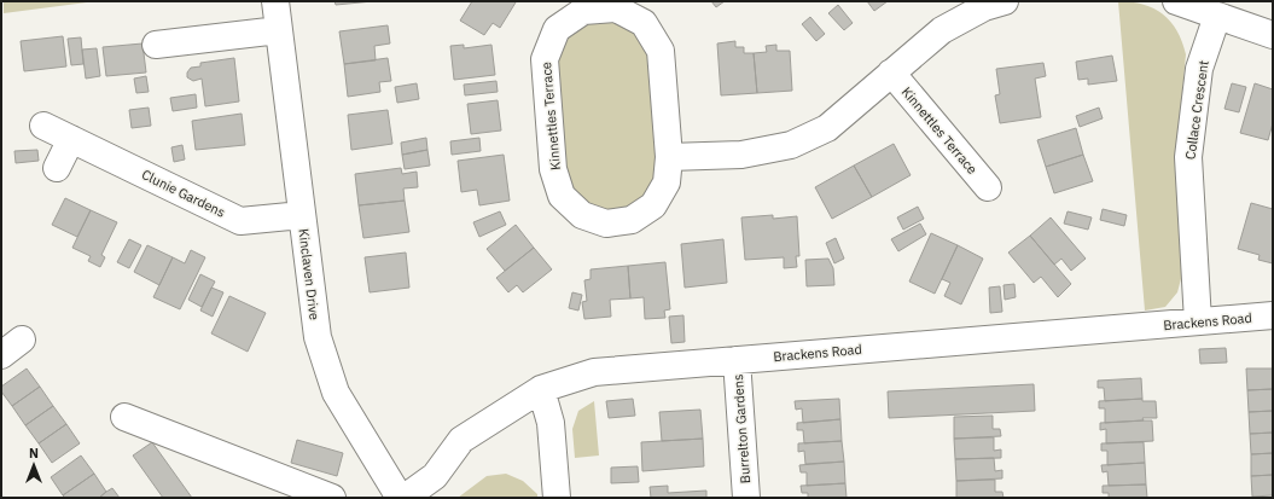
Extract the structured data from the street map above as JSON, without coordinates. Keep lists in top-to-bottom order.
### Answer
{
  "streets": {
    "street": [
      "Collace Crescent",
      "Kinnettles Terrace",
      "Clunie Gardens",
      "Kinclaven Drive",
      "Brackens Road",
      "Burrelton Gardens"
    ]
  },
  "crossings": [
    ["Collace Crescent", "Brackens Road"],
    ["Clunie Gardens", "Kinclaven Drive"],
    ["Brackens Road", "Burrelton Gardens"]
  ],
  "north": "top"
}
